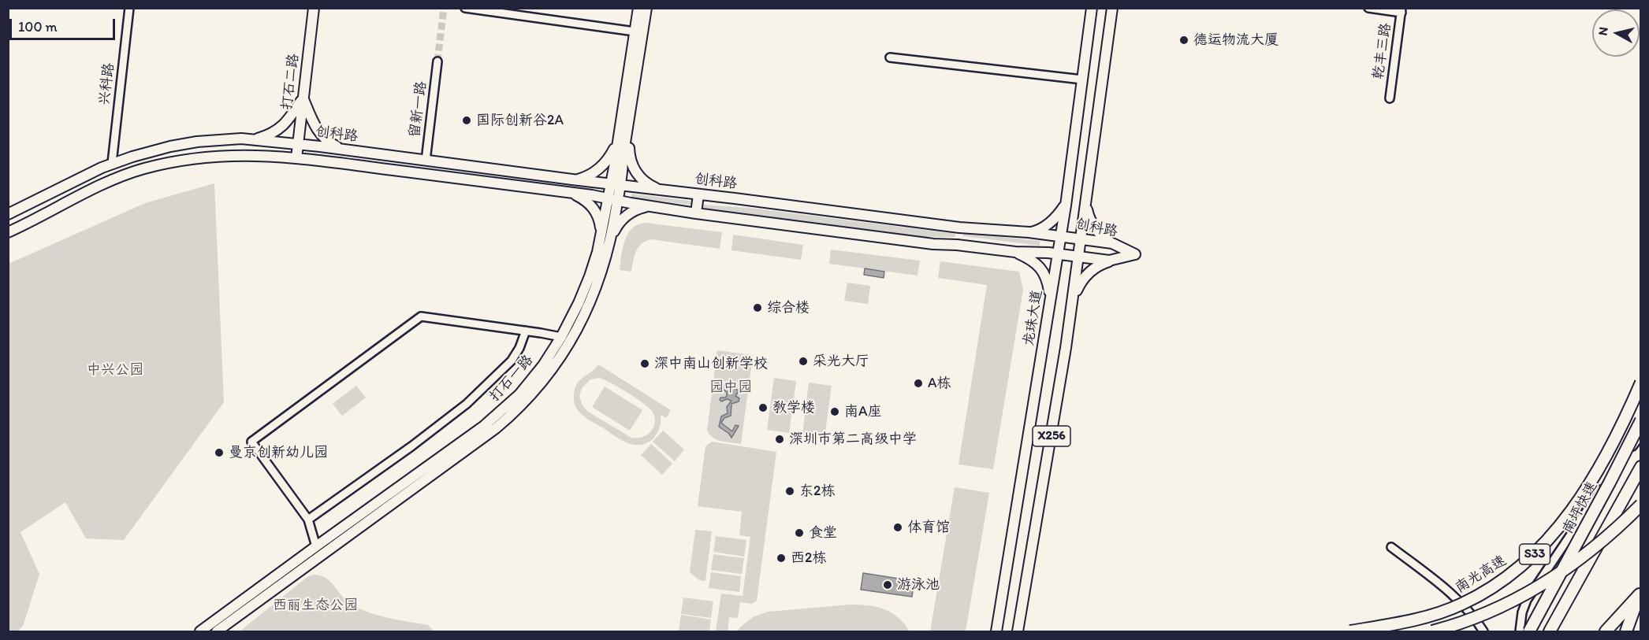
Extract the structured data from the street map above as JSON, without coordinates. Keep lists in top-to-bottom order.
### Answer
{
  "streets": {
    "highway": ["南坪快速", "S33", "南光高速"],
    "main road": [
      "打石二路",
      "创科路",
      "龙珠大道",
      "打石一路",
      "X256"
    ],
    "street": ["乾丰三路", "兴科路", "留新一路"]
  },
  "crossings": [
    ["打石二路", "创科路"],
    ["兴科路", "创科路"],
    ["留新一路", "创科路"],
    ["创科路", "龙珠大道"],
    ["创科路", "打石一路"],
    ["创科路", "X256"]
  ],
  "parks": ["中兴公园", "园中园", "西丽生态公园"],
  "places": [
    "德运物流大厦",
    "国际创新谷2A",
    "综合楼",
    "采光大厅",
    "深中南山创新学校",
    "A栋",
    "教学楼",
    "南A座",
    "深圳市第二高级中学",
    "曼京创新幼儿园",
    "东2栋",
    "体育馆",
    "食堂",
    "西2栋",
    "游泳池"
  ],
  "scale_bar": "100 m",
  "north": "left"
}
